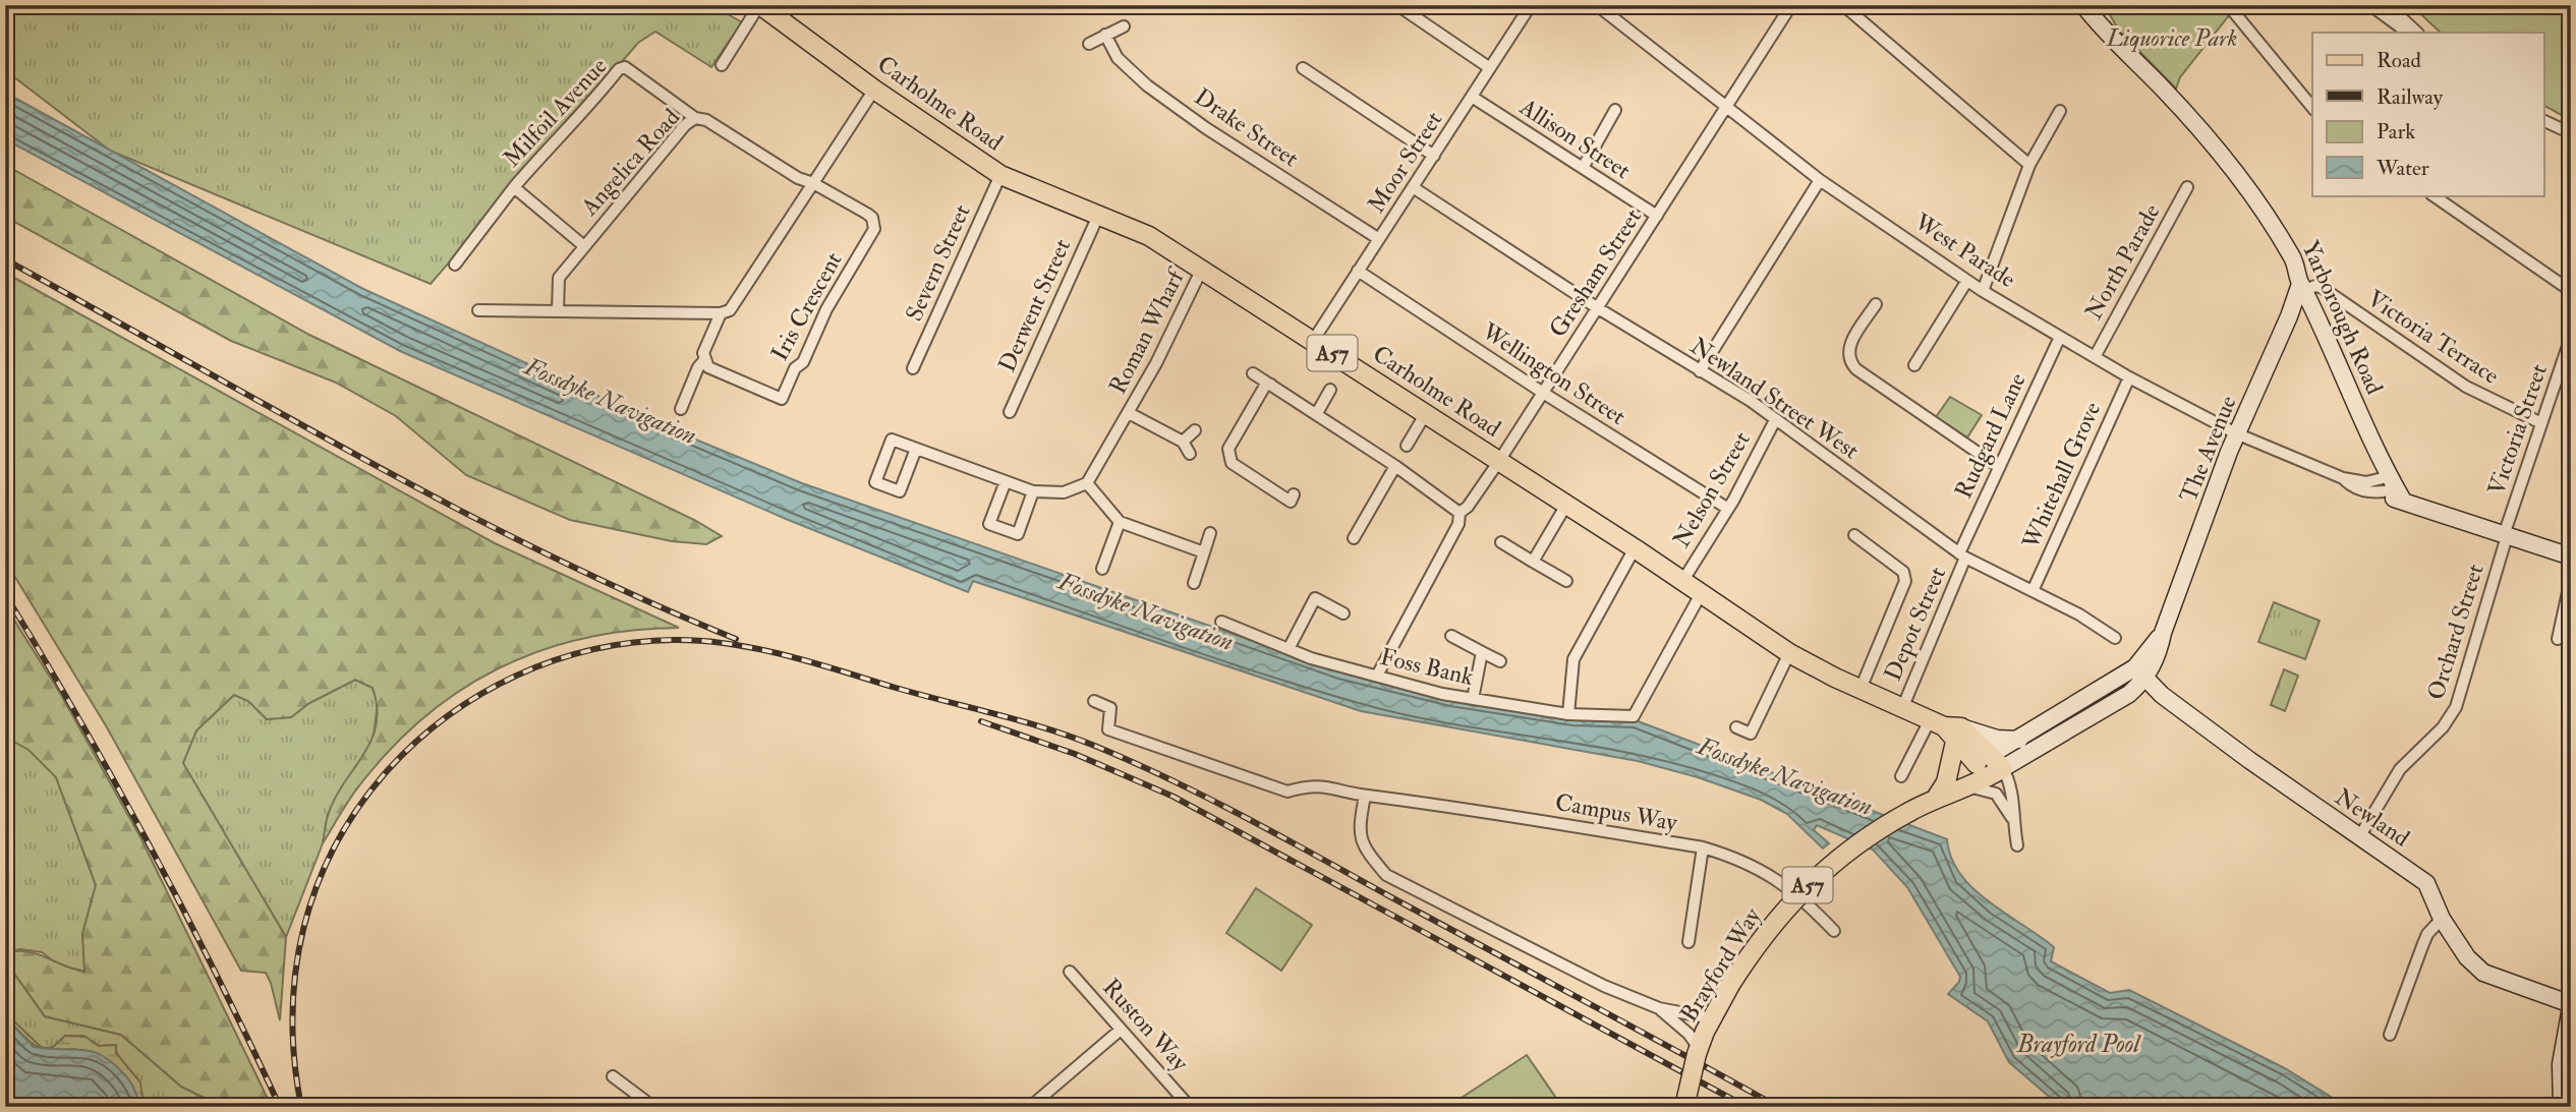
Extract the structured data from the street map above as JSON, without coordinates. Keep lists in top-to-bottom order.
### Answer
{
  "streets": {
    "main road": [
      "Carholme Road",
      "West Parade",
      "Yarborough Road",
      "A57",
      "The Avenue",
      "Newland",
      "Brayford Way"
    ],
    "street": [
      "Milfoil Avenue",
      "Drake Street",
      "Allison Street",
      "Angelica Road",
      "Moor Street",
      "North Parade",
      "Severn Street",
      "Gresham Street",
      "Derwent Street",
      "Iris Crescent",
      "Roman Wharf",
      "Victoria Terrace",
      "Wellington Street",
      "Newland Street West",
      "Victoria Street",
      "Rudgard Lane",
      "Whitehall Grove",
      "Nelson Street",
      "Depot Street",
      "Orchard Street",
      "Foss Bank",
      "Campus Way",
      "Ruston Way"
    ]
  },
  "crossings": [
    ["Carholme Road", "Moor Street"],
    ["Carholme Road", "Severn Street"],
    ["Carholme Road", "Gresham Street"],
    ["Carholme Road", "Derwent Street"],
    ["Carholme Road", "Roman Wharf"],
    ["Carholme Road", "Nelson Street"],
    ["Carholme Road", "Depot Street"],
    ["Carholme Road", "Foss Bank"],
    ["Milfoil Avenue", "Angelica Road"],
    ["Drake Street", "Moor Street"],
    ["Allison Street", "Moor Street"],
    ["Allison Street", "Gresham Street"],
    ["Angelica Road", "Iris Crescent"],
    ["Moor Street", "Wellington Street"],
    ["Moor Street", "Newland Street West"],
    ["West Parade", "North Parade"],
    ["West Parade", "Gresham Street"],
    ["West Parade", "Yarborough Road"],
    ["West Parade", "Victoria Street"],
    ["West Parade", "Rudgard Lane"],
    ["West Parade", "The Avenue"],
    ["West Parade", "Whitehall Grove"],
    ["West Parade", "Orchard Street"],
    ["Gresham Street", "Wellington Street"],
    ["Gresham Street", "Newland Street West"],
    ["Gresham Street", "Foss Bank"],
    ["Yarborough Road", "Victoria Terrace"],
    ["Yarborough Road", "The Avenue"],
    ["Victoria Terrace", "Victoria Street"],
    ["Victoria Terrace", "The Avenue"],
    ["Wellington Street", "Nelson Street"],
    ["Newland Street West", "Rudgard Lane"],
    ["Newland Street West", "Whitehall Grove"],
    ["Newland Street West", "Nelson Street"],
    ["Newland Street West", "Depot Street"],
    ["Victoria Street", "Orchard Street"],
    ["Rudgard Lane", "Depot Street"],
    ["The Avenue", "Newland"],
    ["Orchard Street", "Newland"]
  ],
  "water": ["Fossdyke Navigation", "Brayford Pool"],
  "parks": ["Liquorice Park"],
  "legend": [
    "Road",
    "Railway",
    "Park",
    "Water"
  ]
}
